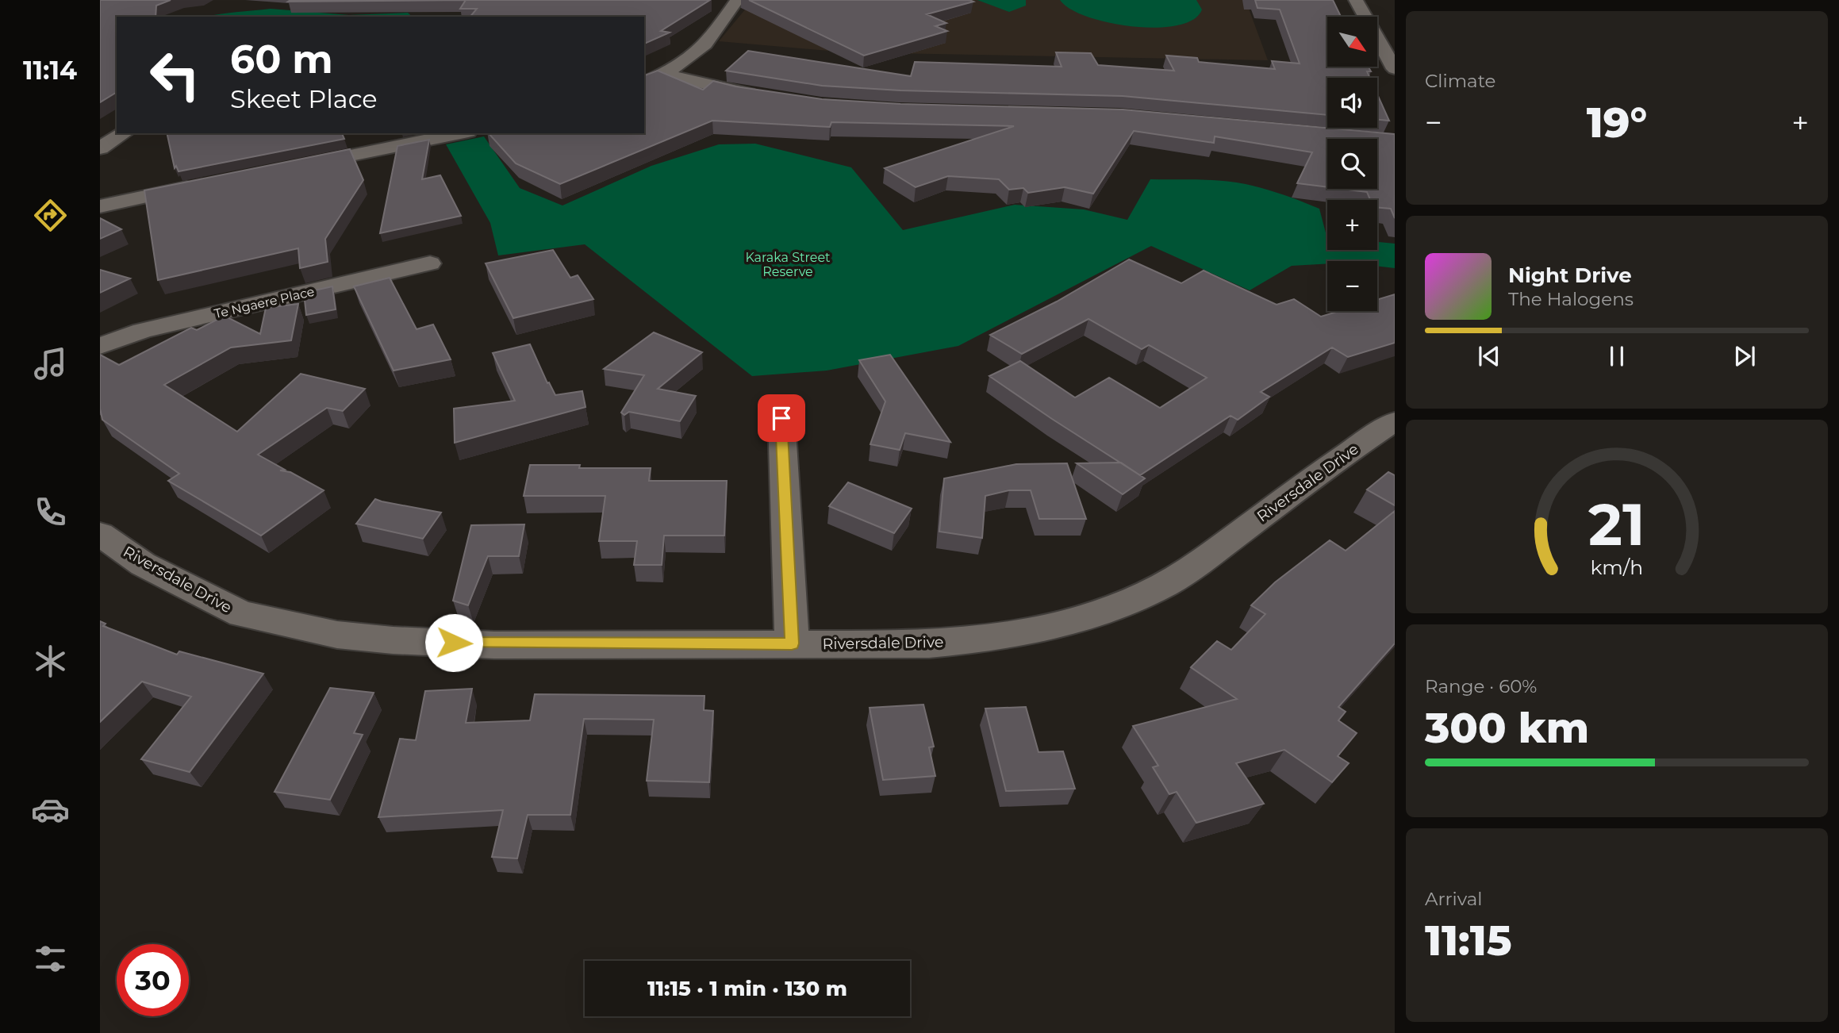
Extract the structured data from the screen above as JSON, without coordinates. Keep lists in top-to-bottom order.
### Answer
{
  "streets": {
    "street": ["Te Ngaere Place", "Riversdale Drive"]
  },
  "parks": ["Karaka Street Reserve"],
  "north": "bottom right",
  "page": {
    "tabs": "11:14",
    "tile": [
      "Climate",
      ["Range · 60%", "300 km"],
      ["Arrival", "11:15"]
    ],
    "map_buttons": ["+", "−"],
    "turn": ["60 m", "Skeet Place"],
    "heat": ["−", "19°", "+"],
    "song": ["Night Drive", "The Halogens"],
    "limit": "30",
    "trip": "11:15 · 1 min · 130 m",
    "gauge": ["21", "km/h"]
  }
}
